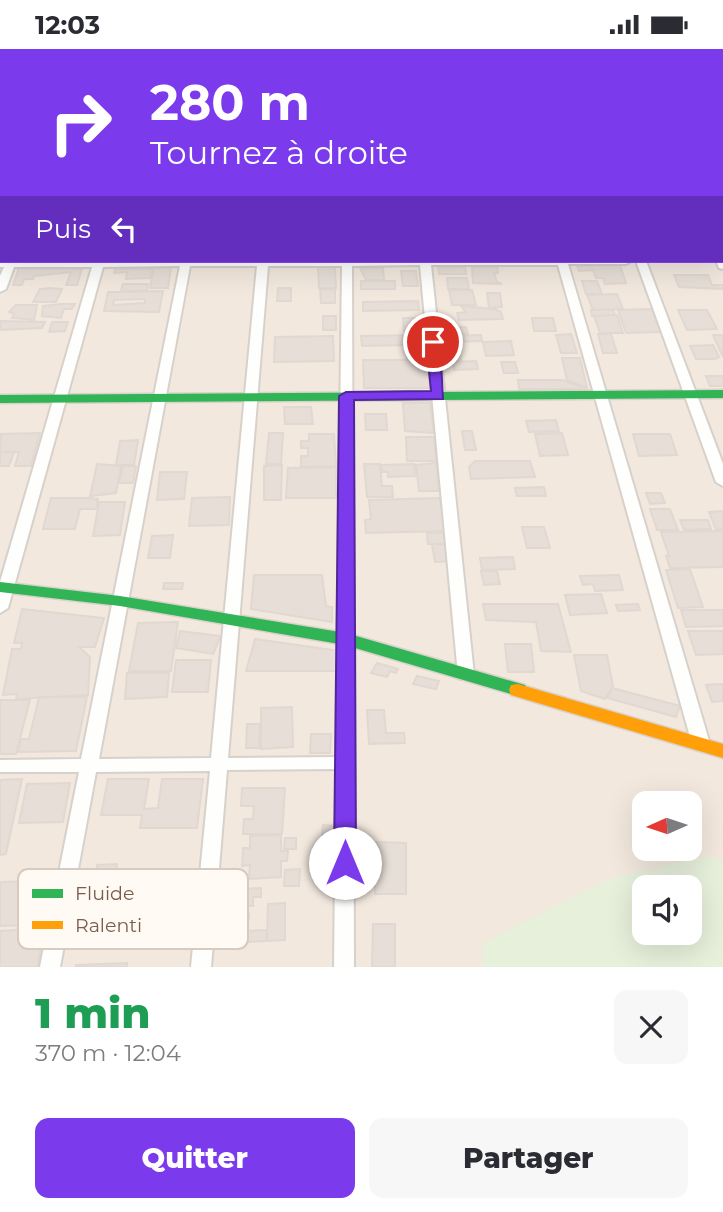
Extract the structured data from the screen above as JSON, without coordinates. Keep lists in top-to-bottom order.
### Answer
{
  "legend": ["Fluide", "Ralenti"],
  "north": "left",
  "page": {
    "status": "12:03",
    "turn": ["280 m", "Tournez à droite"],
    "then": "Puis",
    "heading": ["1 min", "370 m · 12:04"],
    "buttons": ["Quitter", "Partager"]
  }
}
